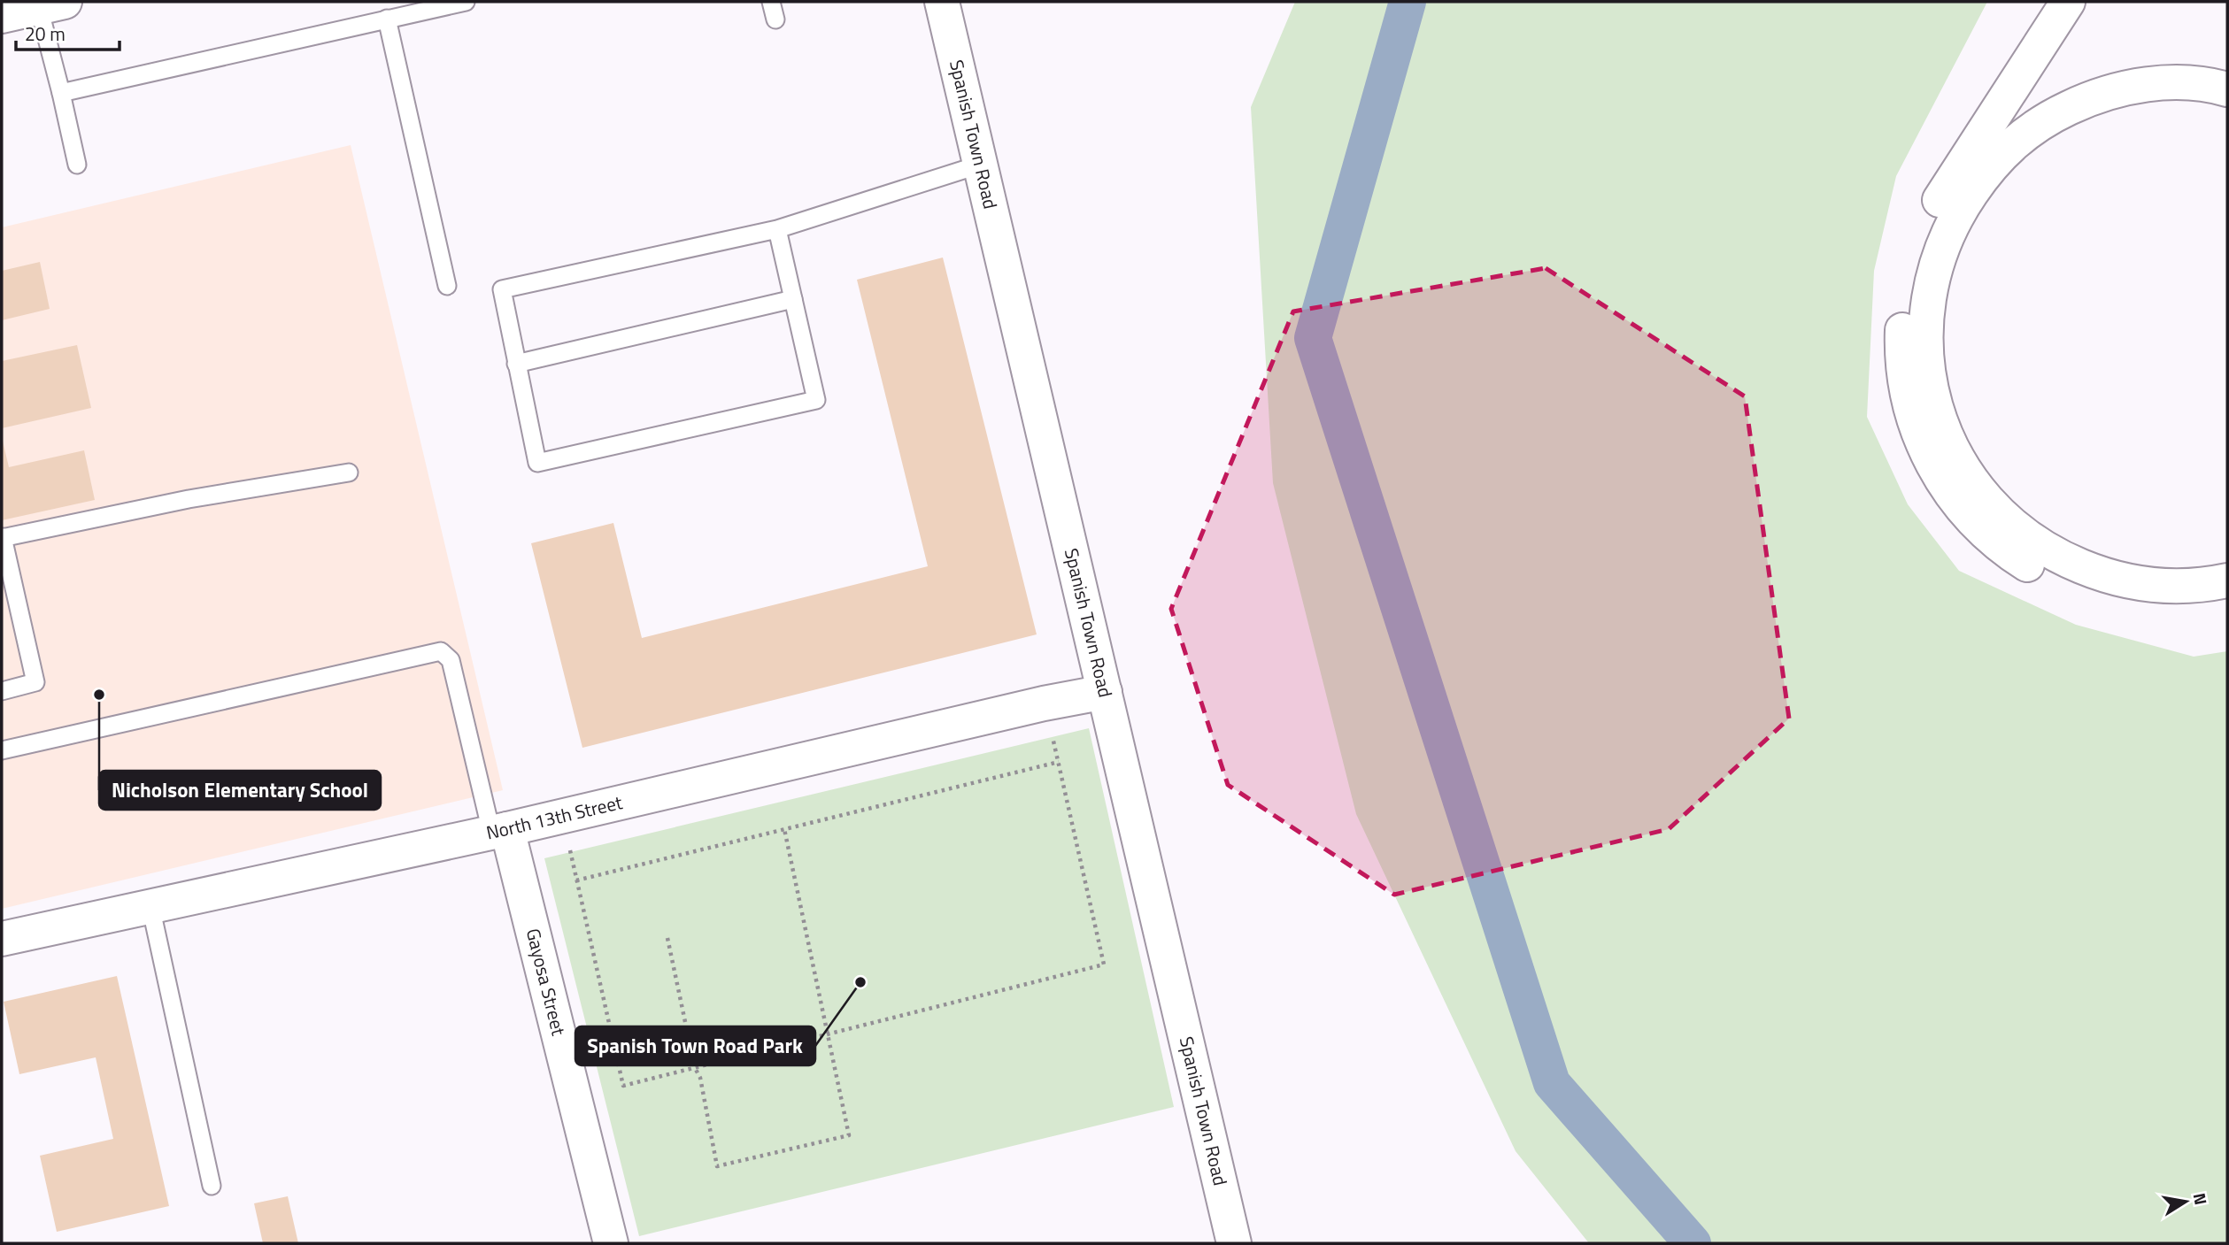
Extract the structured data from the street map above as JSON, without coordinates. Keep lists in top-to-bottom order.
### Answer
{
  "streets": {
    "main road": ["Spanish Town Road", "North 13th Street", "Gayosa Street"]
  },
  "crossings": [
    ["Spanish Town Road", "North 13th Street"],
    ["North 13th Street", "Gayosa Street"]
  ],
  "places": ["Nicholson Elementary School", "Spanish Town Road Park"],
  "scale_bar": "20 m",
  "north": "right"
}
